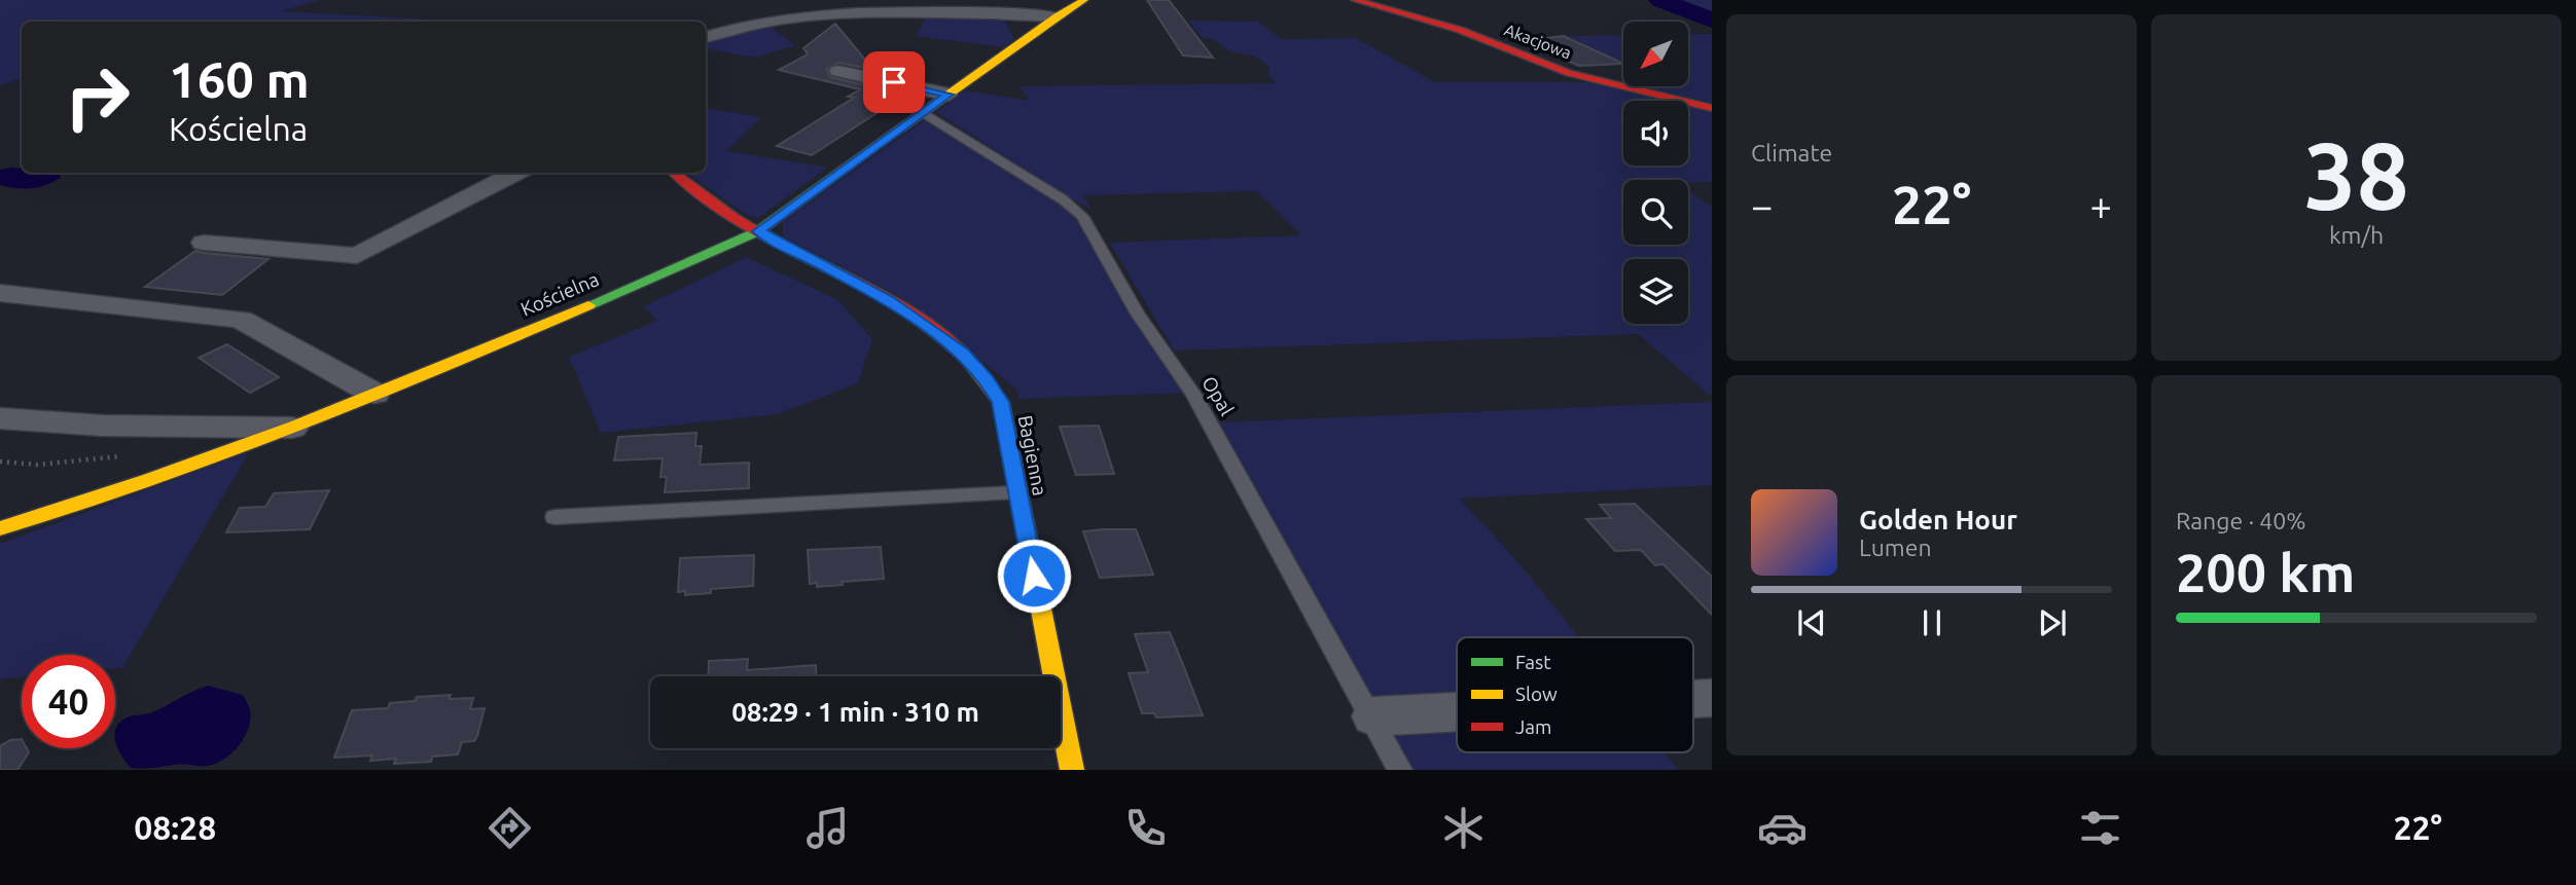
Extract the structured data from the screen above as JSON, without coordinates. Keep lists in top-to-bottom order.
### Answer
{
  "streets": {
    "street": ["Akacjowa", "Kościelna", "Bagienna"],
    "lane": ["Opal"]
  },
  "crossings": [
    ["Kościelna", "Opal"],
    ["Kościelna", "Bagienna"]
  ],
  "legend": ["Fast", "Slow", "Jam"],
  "north": "bottom left",
  "page": {
    "tile": [
      "Climate",
      ["38", "km/h"],
      ["Range · 40%", "200 km"]
    ],
    "turn": ["160 m", "Kościelna"],
    "heat": ["−", "22°", "+"],
    "song": ["Golden Hour", "Lumen"],
    "limit": "40",
    "trip": "08:29 · 1 min · 310 m",
    "tabs": ["08:28", "22°"]
  }
}
